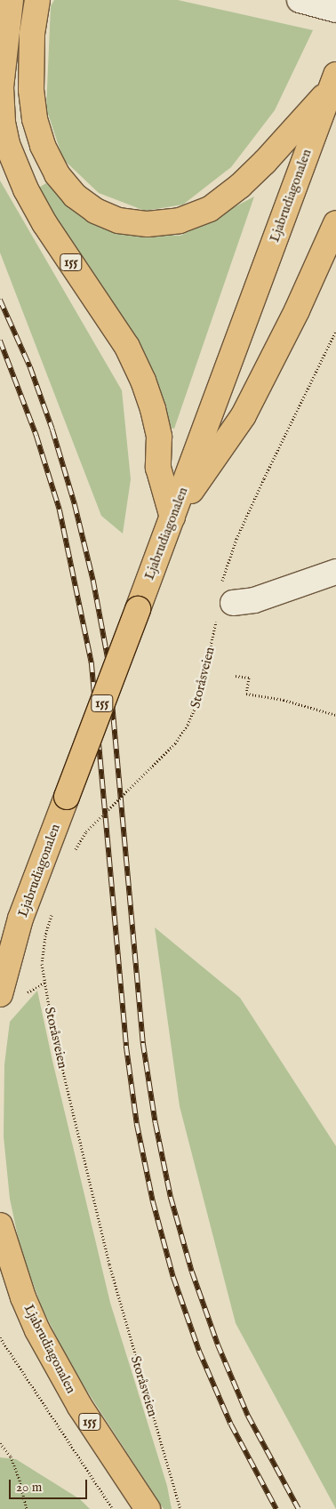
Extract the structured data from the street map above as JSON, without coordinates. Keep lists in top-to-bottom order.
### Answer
{
  "streets": {
    "main road": ["Ljabrudiagonalen", "155"],
    "path": ["Storåsveien"]
  },
  "crossings": [
    ["Ljabrudiagonalen", "155"]
  ],
  "scale_bar": "20 m"
}
